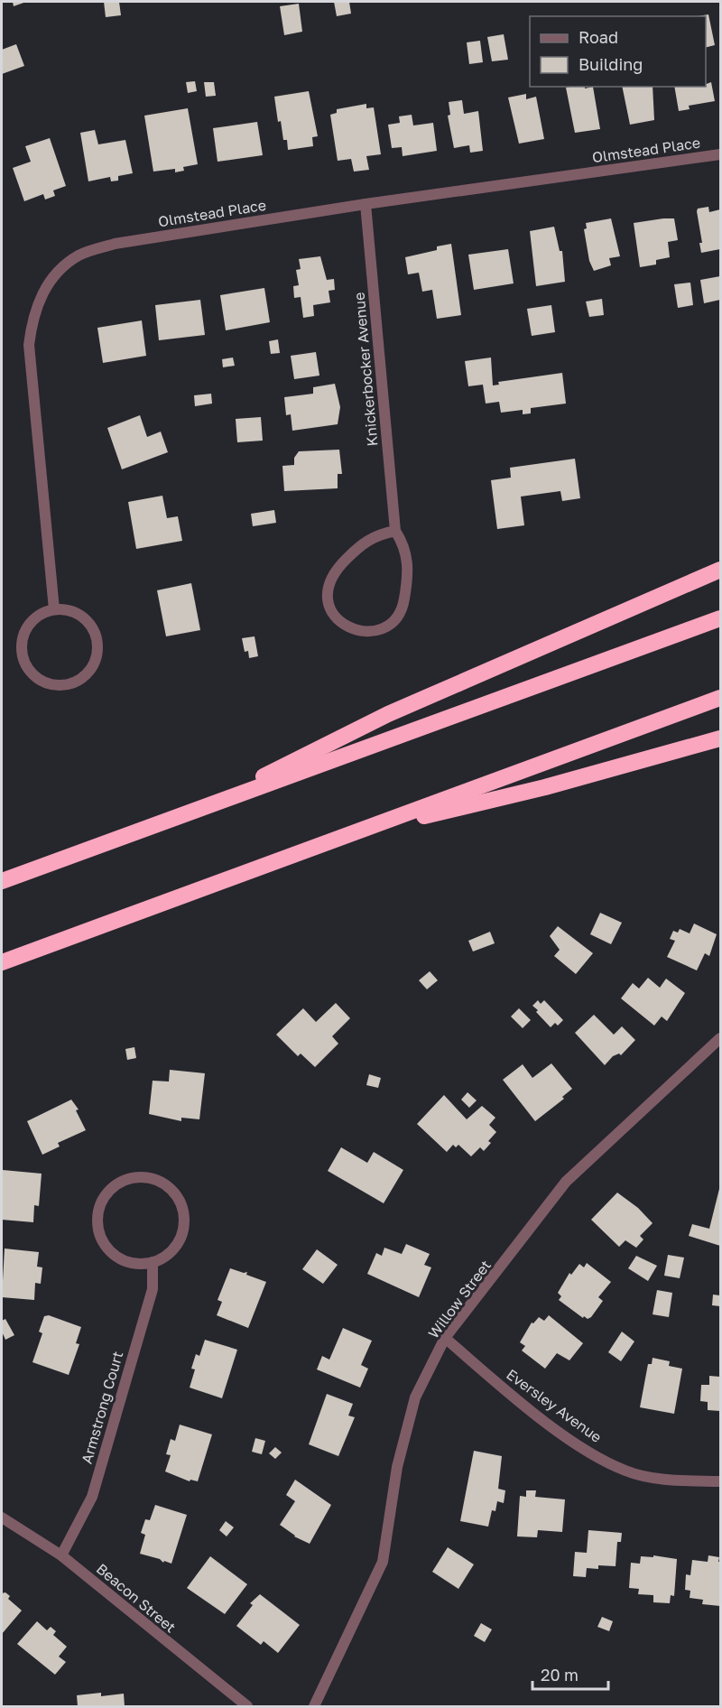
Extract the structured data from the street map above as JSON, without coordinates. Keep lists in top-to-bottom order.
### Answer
{
  "streets": {
    "street": [
      "Olmstead Place",
      "Knickerbocker Avenue",
      "Willow Street",
      "Eversley Avenue",
      "Armstrong Court",
      "Beacon Street"
    ]
  },
  "crossings": [
    ["Olmstead Place", "Knickerbocker Avenue"],
    ["Willow Street", "Eversley Avenue"],
    ["Armstrong Court", "Beacon Street"]
  ],
  "legend": ["Road", "Building"],
  "scale_bar": "20 m"
}
